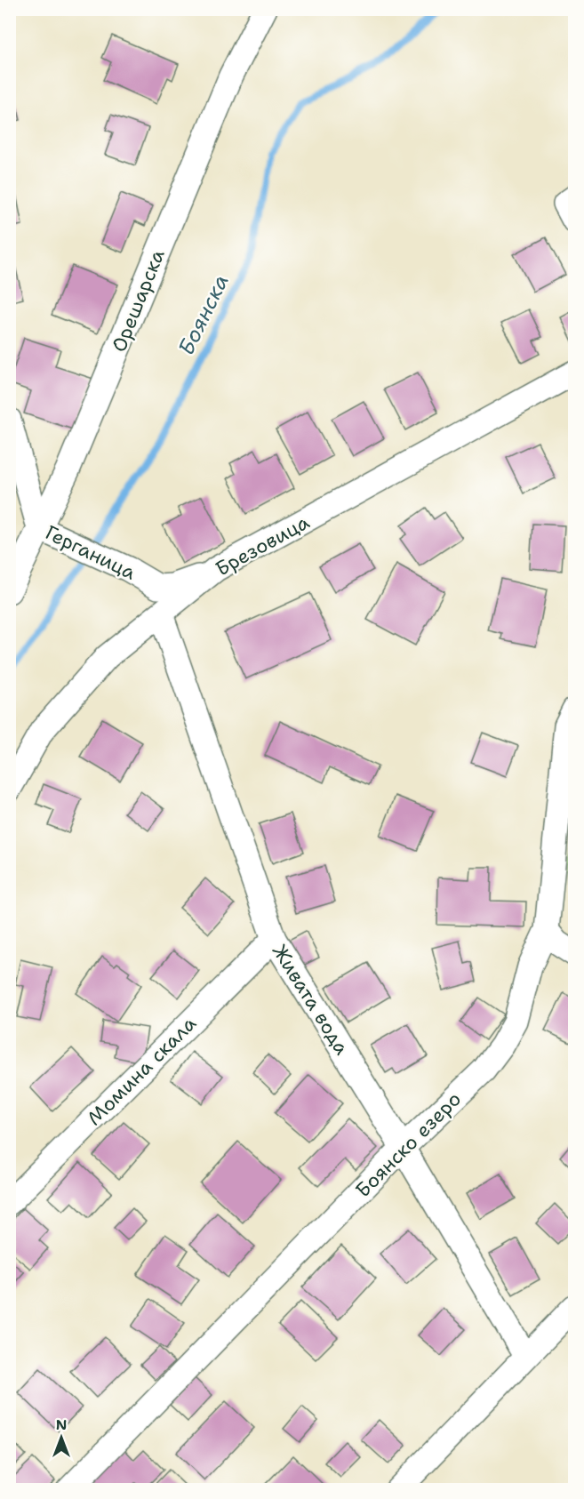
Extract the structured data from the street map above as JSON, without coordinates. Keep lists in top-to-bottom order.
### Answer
{
  "streets": {
    "street": [
      "Орешарска",
      "Брезовица",
      "Герганица",
      "Живата вода",
      "Момина скала",
      "Боянско езеро"
    ]
  },
  "crossings": [
    ["Орешарска", "Герганица"],
    ["Брезовица", "Герганица"],
    ["Брезовица", "Живата вода"],
    ["Живата вода", "Момина скала"],
    ["Живата вода", "Боянско езеро"]
  ],
  "water": ["Боянска"],
  "north": "top"
}
